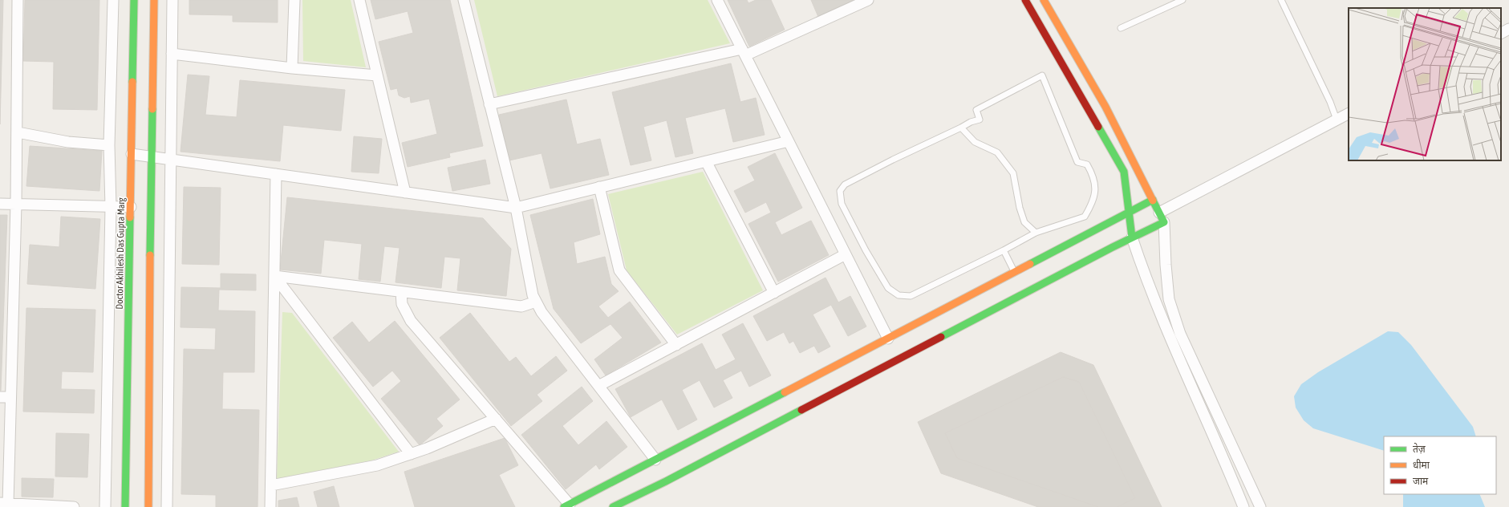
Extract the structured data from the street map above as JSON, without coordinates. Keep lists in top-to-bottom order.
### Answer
{
  "streets": {
    "street": ["Doctor Akhilesh Das Gupta Marg"]
  },
  "legend": ["तेज़", "धीमा", "जाम"]
}
